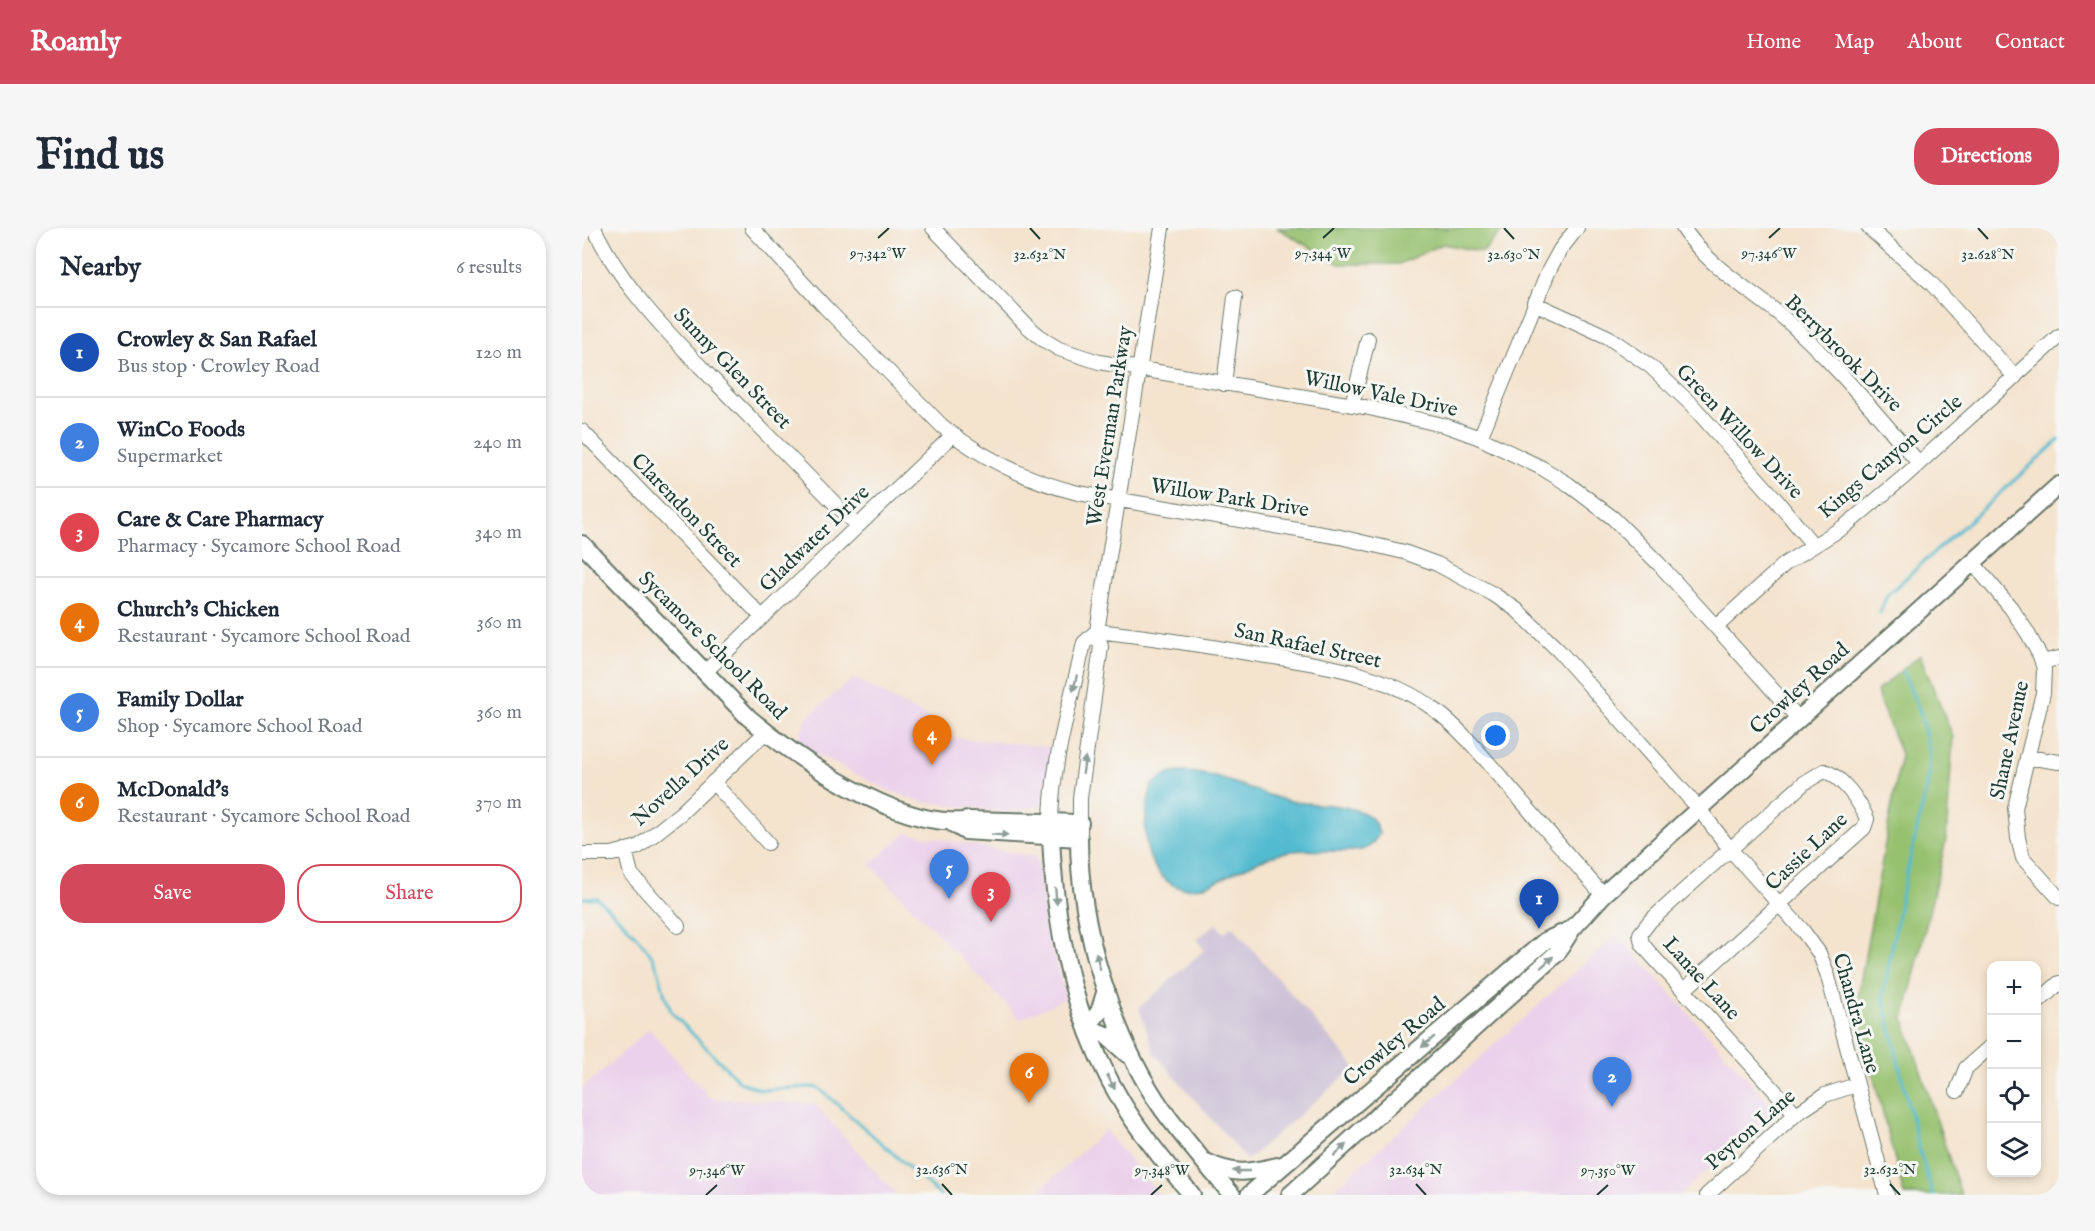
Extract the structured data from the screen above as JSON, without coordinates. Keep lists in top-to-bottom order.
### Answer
{
  "streets": {
    "main road": ["Sycamore School Road", "Crowley Road"],
    "street": [
      "Berrybrook Drive",
      "Sunny Glen Street",
      "Willow Vale Drive",
      "West Everman Parkway",
      "Green Willow Drive",
      "Kings Canyon Circle",
      "Willow Park Drive",
      "Clarendon Street",
      "Gladwater Drive",
      "San Rafael Street",
      "Shane Avenue",
      "Novella Drive",
      "Cassie Lane",
      "Lanae Lane",
      "Chandra Lane",
      "Peyton Lane"
    ]
  },
  "crossings": [
    ["Berrybrook Drive", "Kings Canyon Circle"],
    ["Sunny Glen Street", "Gladwater Drive"],
    ["Willow Vale Drive", "West Everman Parkway"],
    ["Willow Vale Drive", "Kings Canyon Circle"],
    ["Willow Vale Drive", "Crowley Road"],
    ["West Everman Parkway", "Willow Park Drive"],
    ["West Everman Parkway", "Sycamore School Road"],
    ["West Everman Parkway", "San Rafael Street"],
    ["Green Willow Drive", "Kings Canyon Circle"],
    ["Willow Park Drive", "Gladwater Drive"],
    ["Willow Park Drive", "Crowley Road"],
    ["Willow Park Drive", "Chandra Lane"],
    ["Clarendon Street", "Gladwater Drive"],
    ["Gladwater Drive", "Sycamore School Road"],
    ["Sycamore School Road", "Novella Drive"],
    ["San Rafael Street", "Crowley Road"],
    ["Crowley Road", "Shane Avenue"],
    ["Crowley Road", "Chandra Lane"],
    ["Cassie Lane", "Lanae Lane"],
    ["Cassie Lane", "Chandra Lane"],
    ["Lanae Lane", "Chandra Lane"],
    ["Lanae Lane", "Peyton Lane"],
    ["Chandra Lane", "Peyton Lane"]
  ],
  "page": {
    "header": "Roamly",
    "nav": [
      "Home",
      "Map",
      "About",
      "Contact"
    ],
    "buttons": [
      "Directions",
      ["Save", "Share"]
    ],
    "title": "Find us",
    "heading": ["Nearby", "6 results"],
    "list": [
      {
        "mark": "1",
        "name": "Crowley & San Rafael",
        "note": "Bus stop · Crowley Road",
        "value": "120 m"
      },
      {
        "mark": "2",
        "name": "WinCo Foods",
        "note": "Supermarket",
        "value": "240 m"
      },
      {
        "mark": "3",
        "name": "Care & Care Pharmacy",
        "note": "Pharmacy · Sycamore School Road",
        "value": "340 m"
      },
      {
        "mark": "4",
        "name": "Church's Chicken",
        "note": "Restaurant · Sycamore School Road",
        "value": "360 m"
      },
      {
        "mark": "5",
        "name": "Family Dollar",
        "note": "Shop · Sycamore School Road",
        "value": "360 m"
      },
      {
        "mark": "6",
        "name": "McDonald's",
        "note": "Restaurant · Sycamore School Road",
        "value": "370 m"
      }
    ],
    "pins": [
      "4",
      "5",
      "3",
      "1",
      "6",
      "2"
    ],
    "map_buttons": ["+", "−"]
  },
  "coordinates": [
    "97.342°W",
    "97.344°W",
    "97.346°W",
    "32.630°N",
    "32.632°N",
    "32.628°N",
    "32.636°N",
    "32.634°N",
    "97.348°W",
    "97.350°W"
  ]
}
